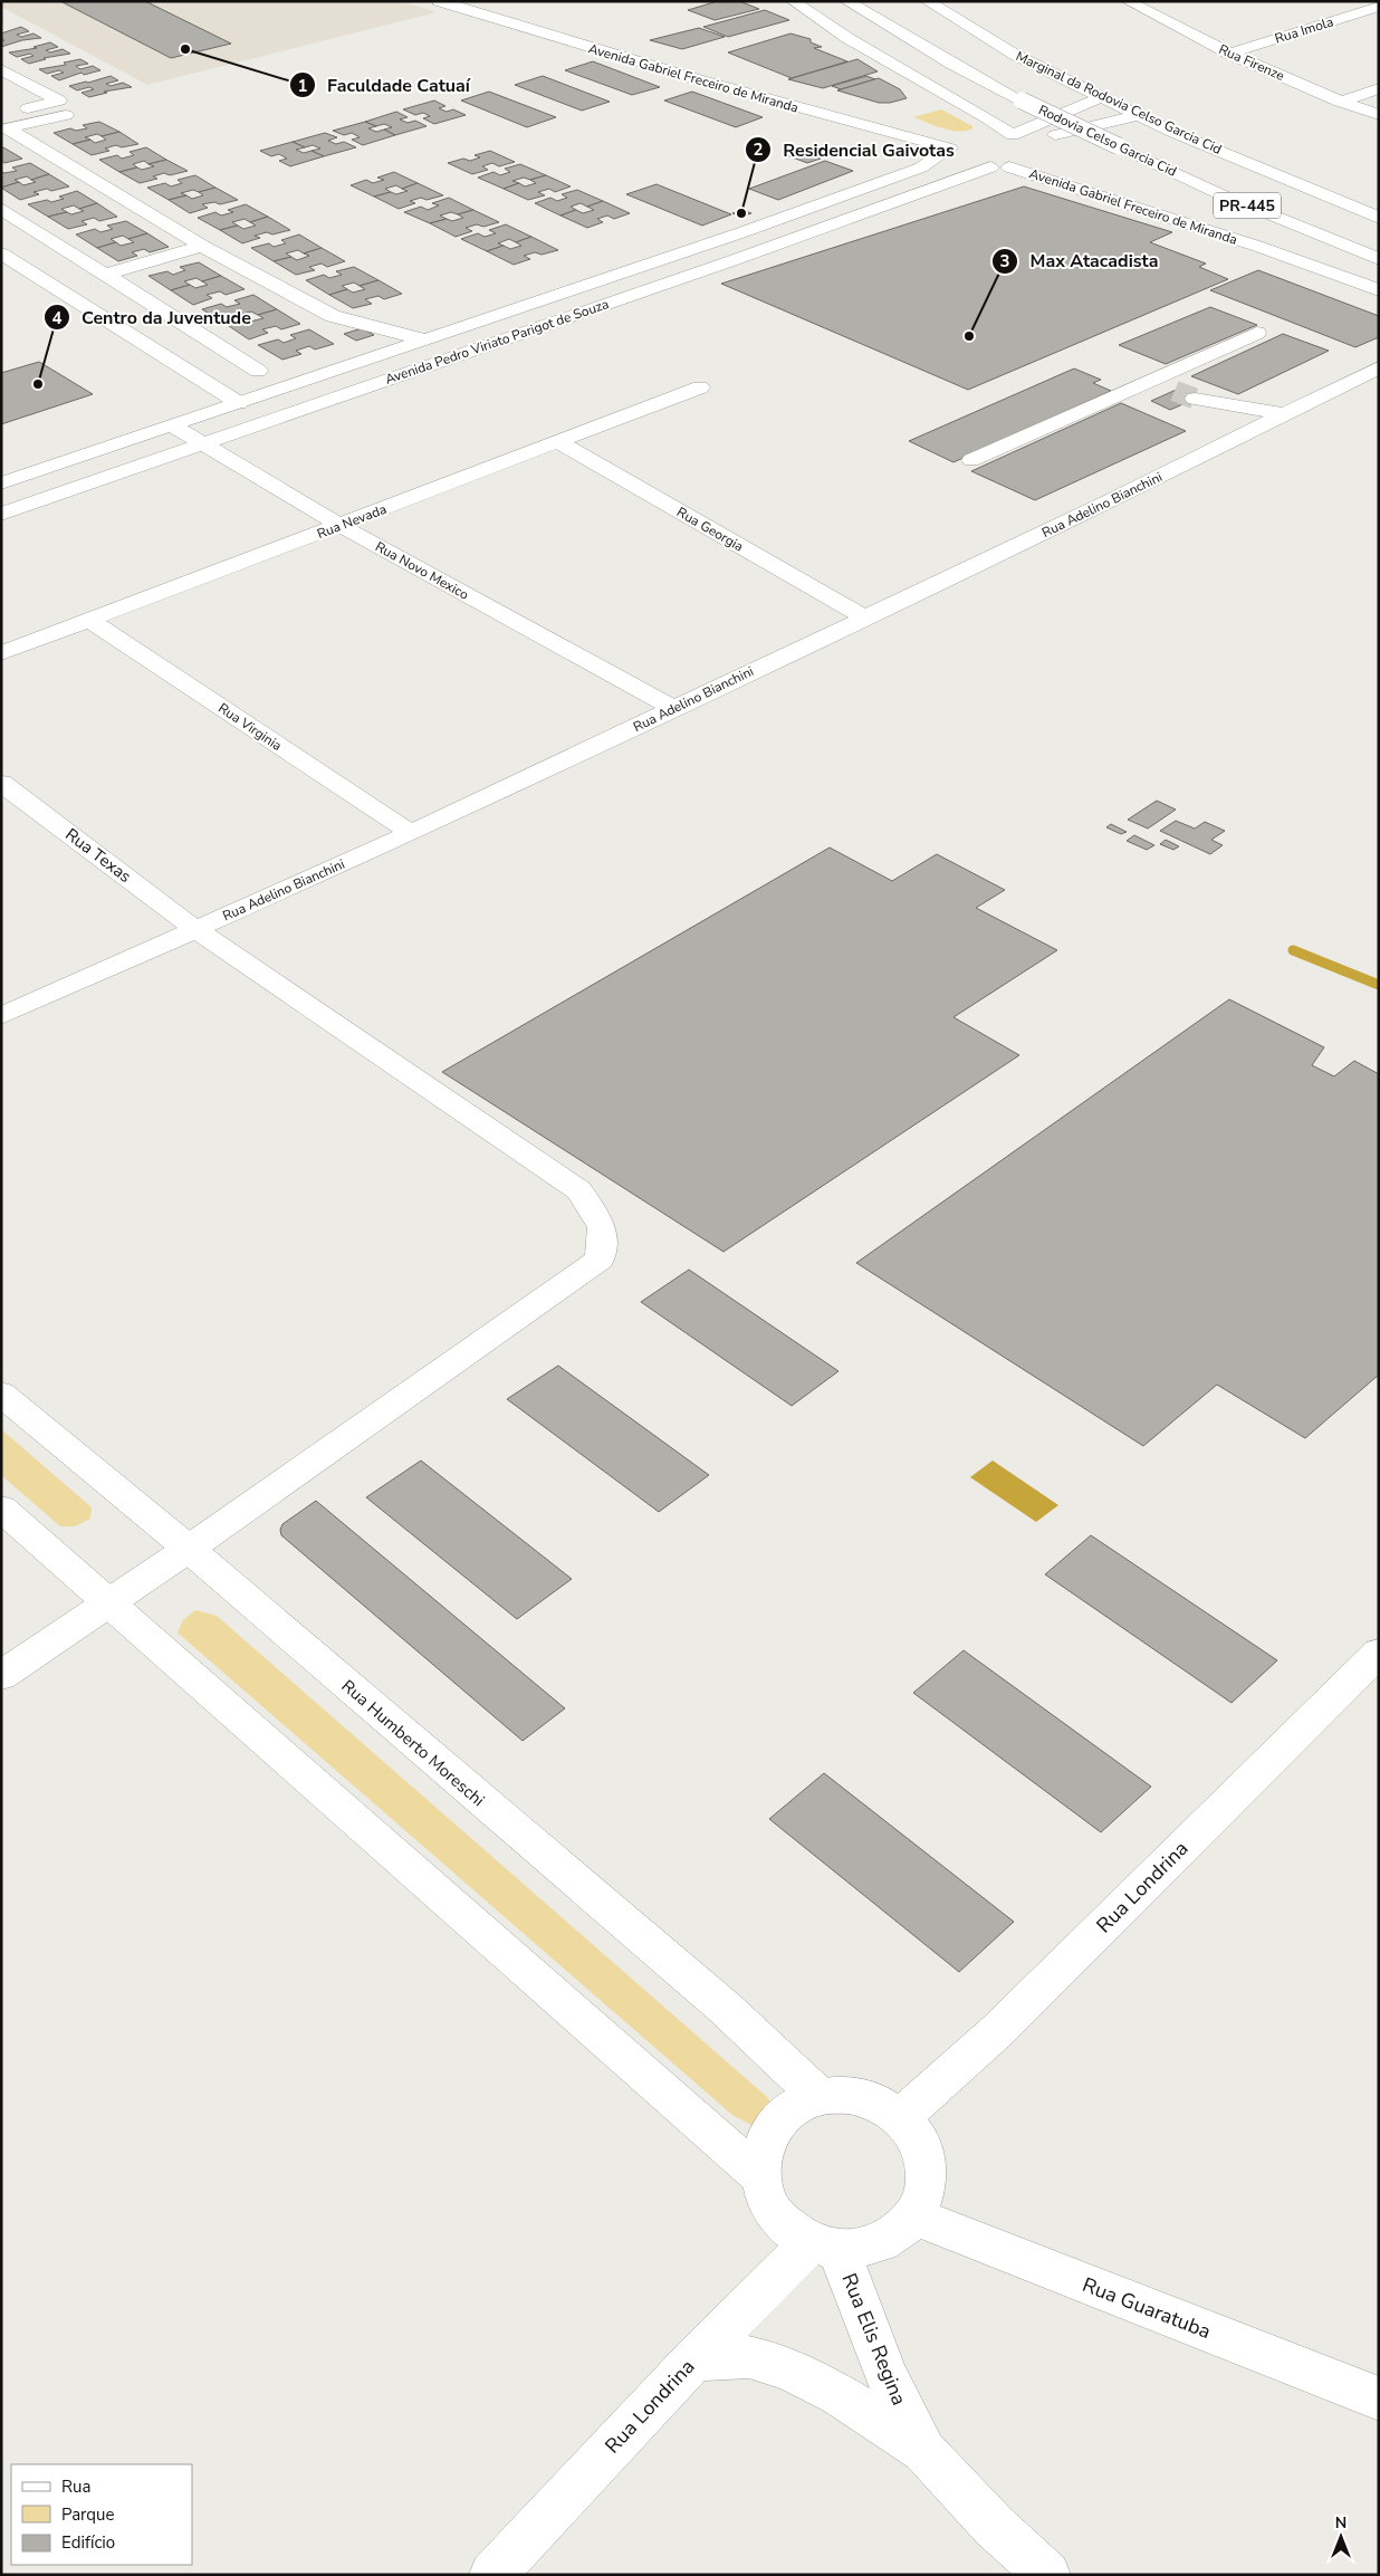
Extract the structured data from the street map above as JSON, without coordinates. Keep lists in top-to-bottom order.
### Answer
{
  "streets": {
    "main road": [
      "Rua Imola",
      "Rua Firenze",
      "Avenida Gabriel Freceiro de Miranda",
      "Marginal da Rodovia Celso Garcia Cid",
      "Rodovia Celso Garcia Cid",
      "PR-445",
      "Avenida Pedro Viriato Parigot de Souza",
      "Rua Adelino Bianchini",
      "Rua Nevada",
      "Rua Georgia",
      "Rua Novo Mexico",
      "Rua Virginia",
      "Rua Texas",
      "Rua Humberto Moreschi",
      "Rua Londrina",
      "Rua Guaratuba",
      "Rua Elis Regina"
    ]
  },
  "crossings": [
    ["Rua Imola", "Rua Firenze"],
    ["Avenida Gabriel Freceiro de Miranda", "Avenida Pedro Viriato Parigot de Souza"],
    ["Avenida Pedro Viriato Parigot de Souza", "Rua Novo Mexico"],
    ["Rua Adelino Bianchini", "Rua Georgia"],
    ["Rua Adelino Bianchini", "Rua Novo Mexico"],
    ["Rua Adelino Bianchini", "Rua Virginia"],
    ["Rua Adelino Bianchini", "Rua Texas"],
    ["Rua Nevada", "Rua Georgia"],
    ["Rua Nevada", "Rua Novo Mexico"],
    ["Rua Nevada", "Rua Virginia"],
    ["Rua Texas", "Rua Humberto Moreschi"],
    ["Rua Humberto Moreschi", "Rua Londrina"],
    ["Rua Humberto Moreschi", "Rua Guaratuba"],
    ["Rua Humberto Moreschi", "Rua Elis Regina"],
    ["Rua Londrina", "Rua Guaratuba"],
    ["Rua Londrina", "Rua Elis Regina"],
    ["Rua Guaratuba", "Rua Elis Regina"]
  ],
  "places": [
    "Faculdade Catuaí",
    "Residencial Gaivotas",
    "Max Atacadista",
    "Centro da Juventude"
  ],
  "legend": ["Rua", "Parque", "Edifício"],
  "north": "top"
}
